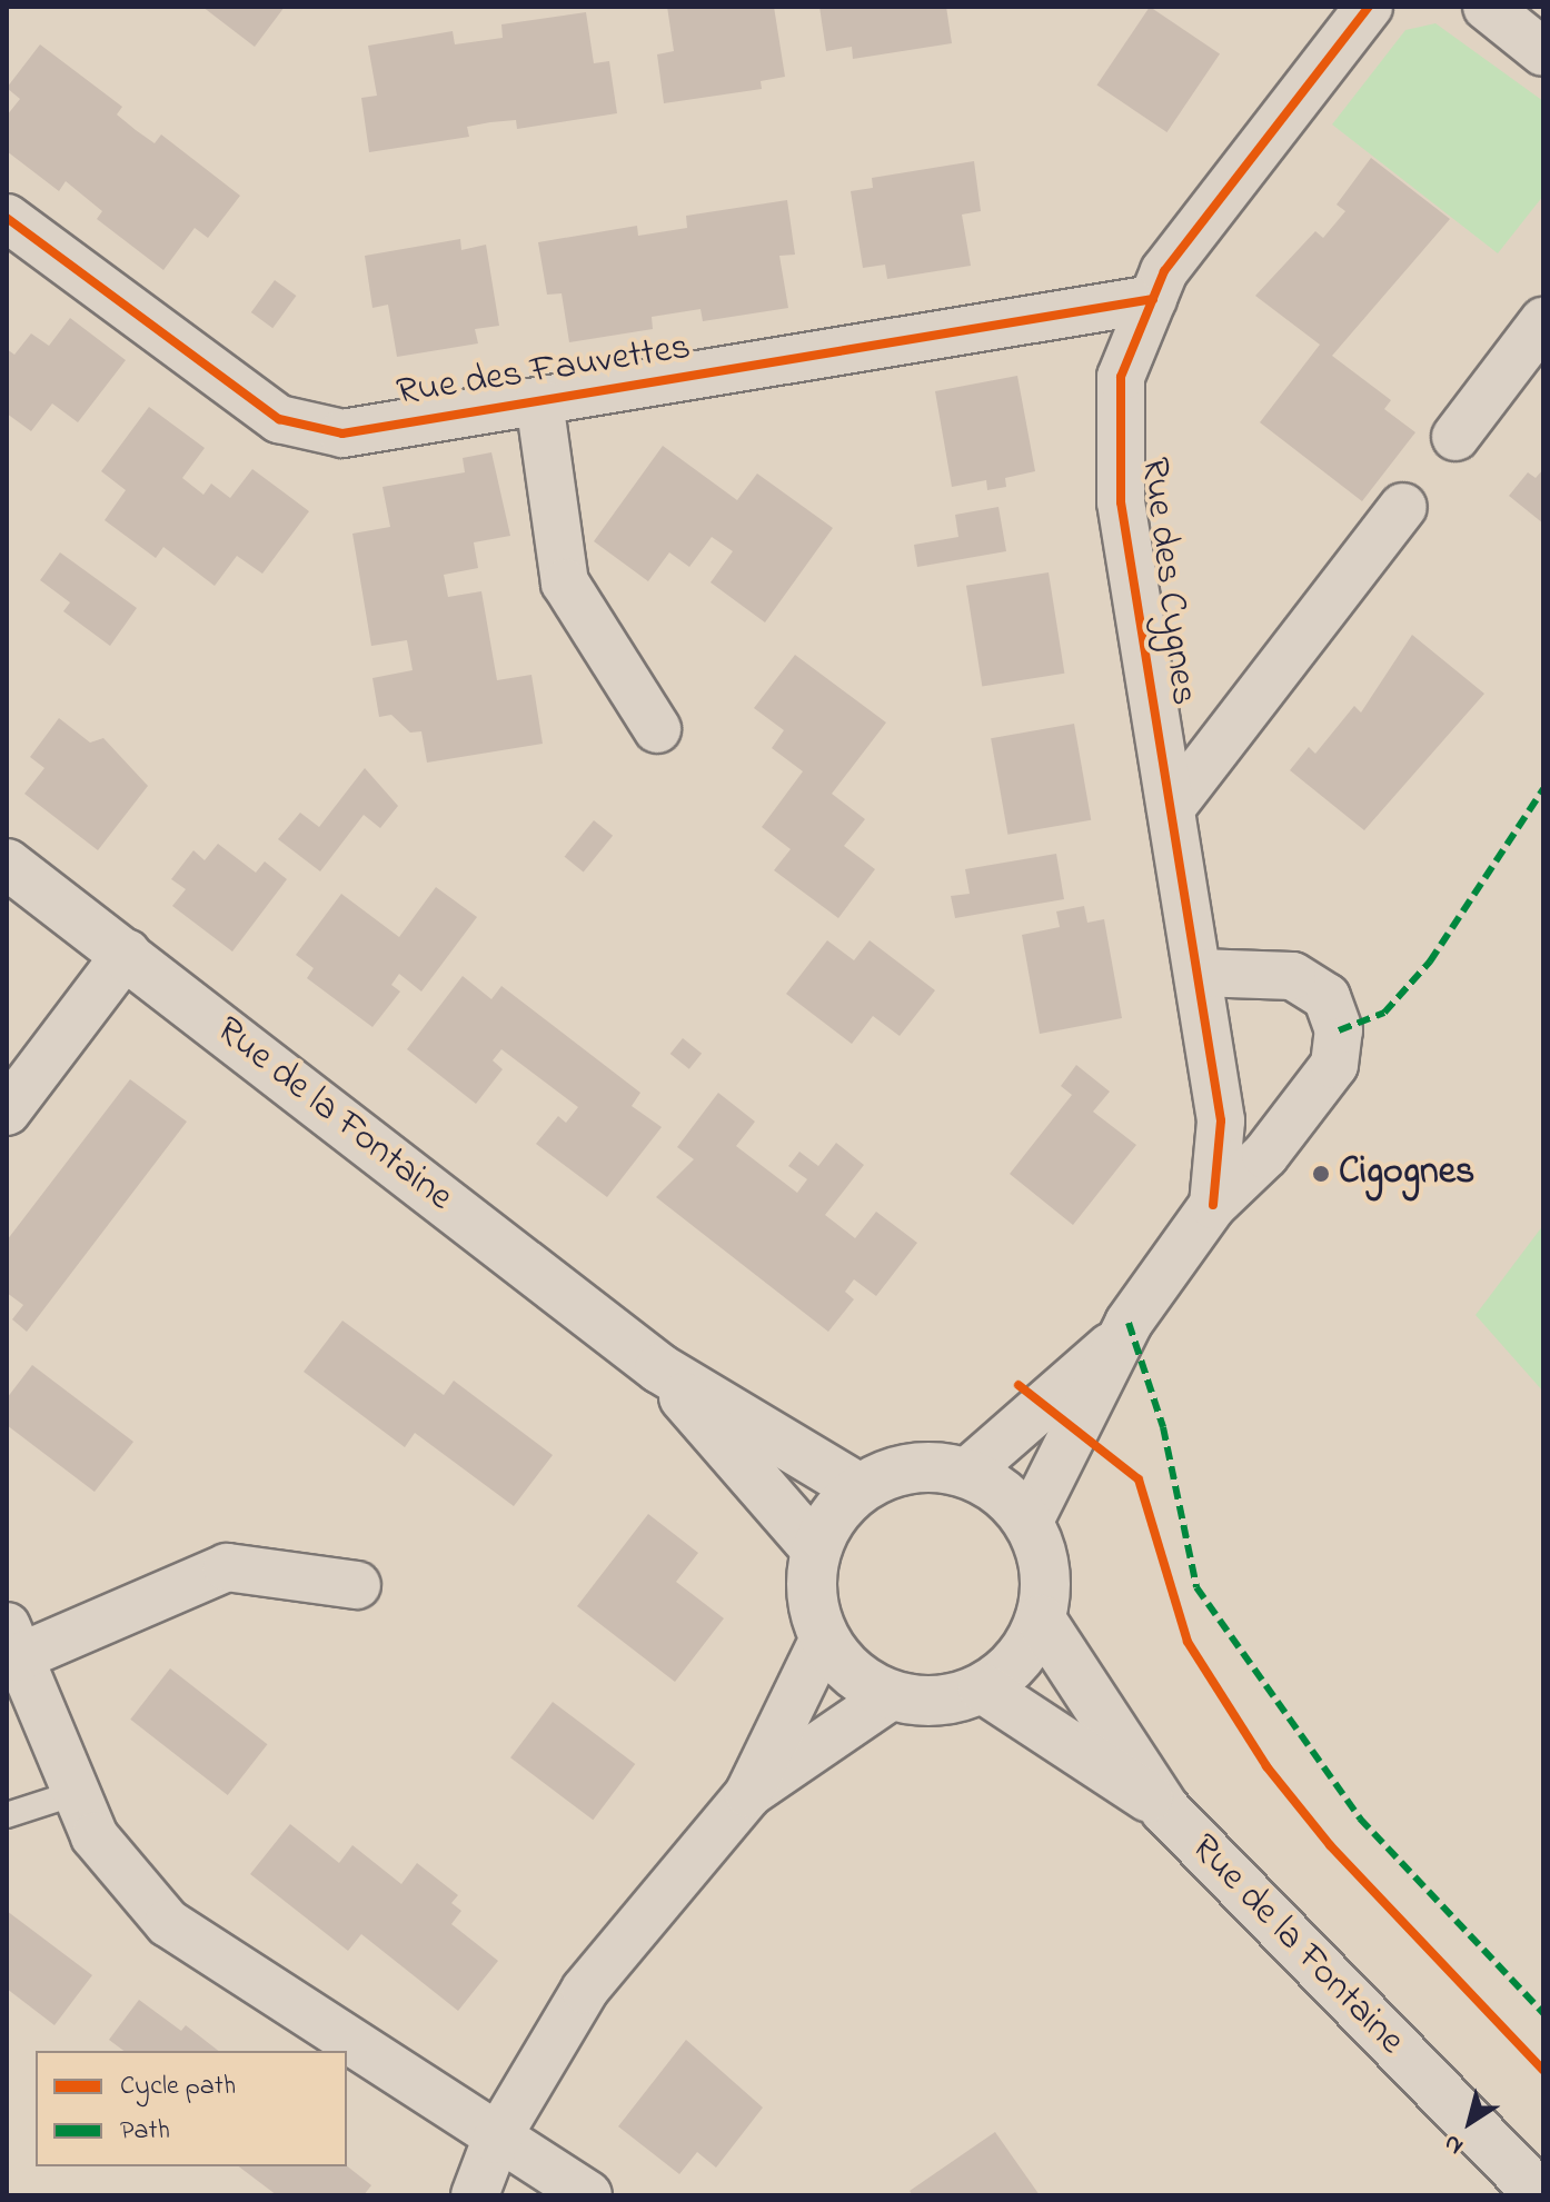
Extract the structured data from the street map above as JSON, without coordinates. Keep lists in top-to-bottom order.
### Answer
{
  "streets": {
    "street": ["Rue des Fauvettes", "Rue des Cygnes", "Rue de la Fontaine"]
  },
  "crossings": [
    ["Rue des Fauvettes", "Rue des Cygnes"]
  ],
  "places": ["Cigognes"],
  "legend": ["Cycle path", "Path"],
  "north": "bottom left"
}
